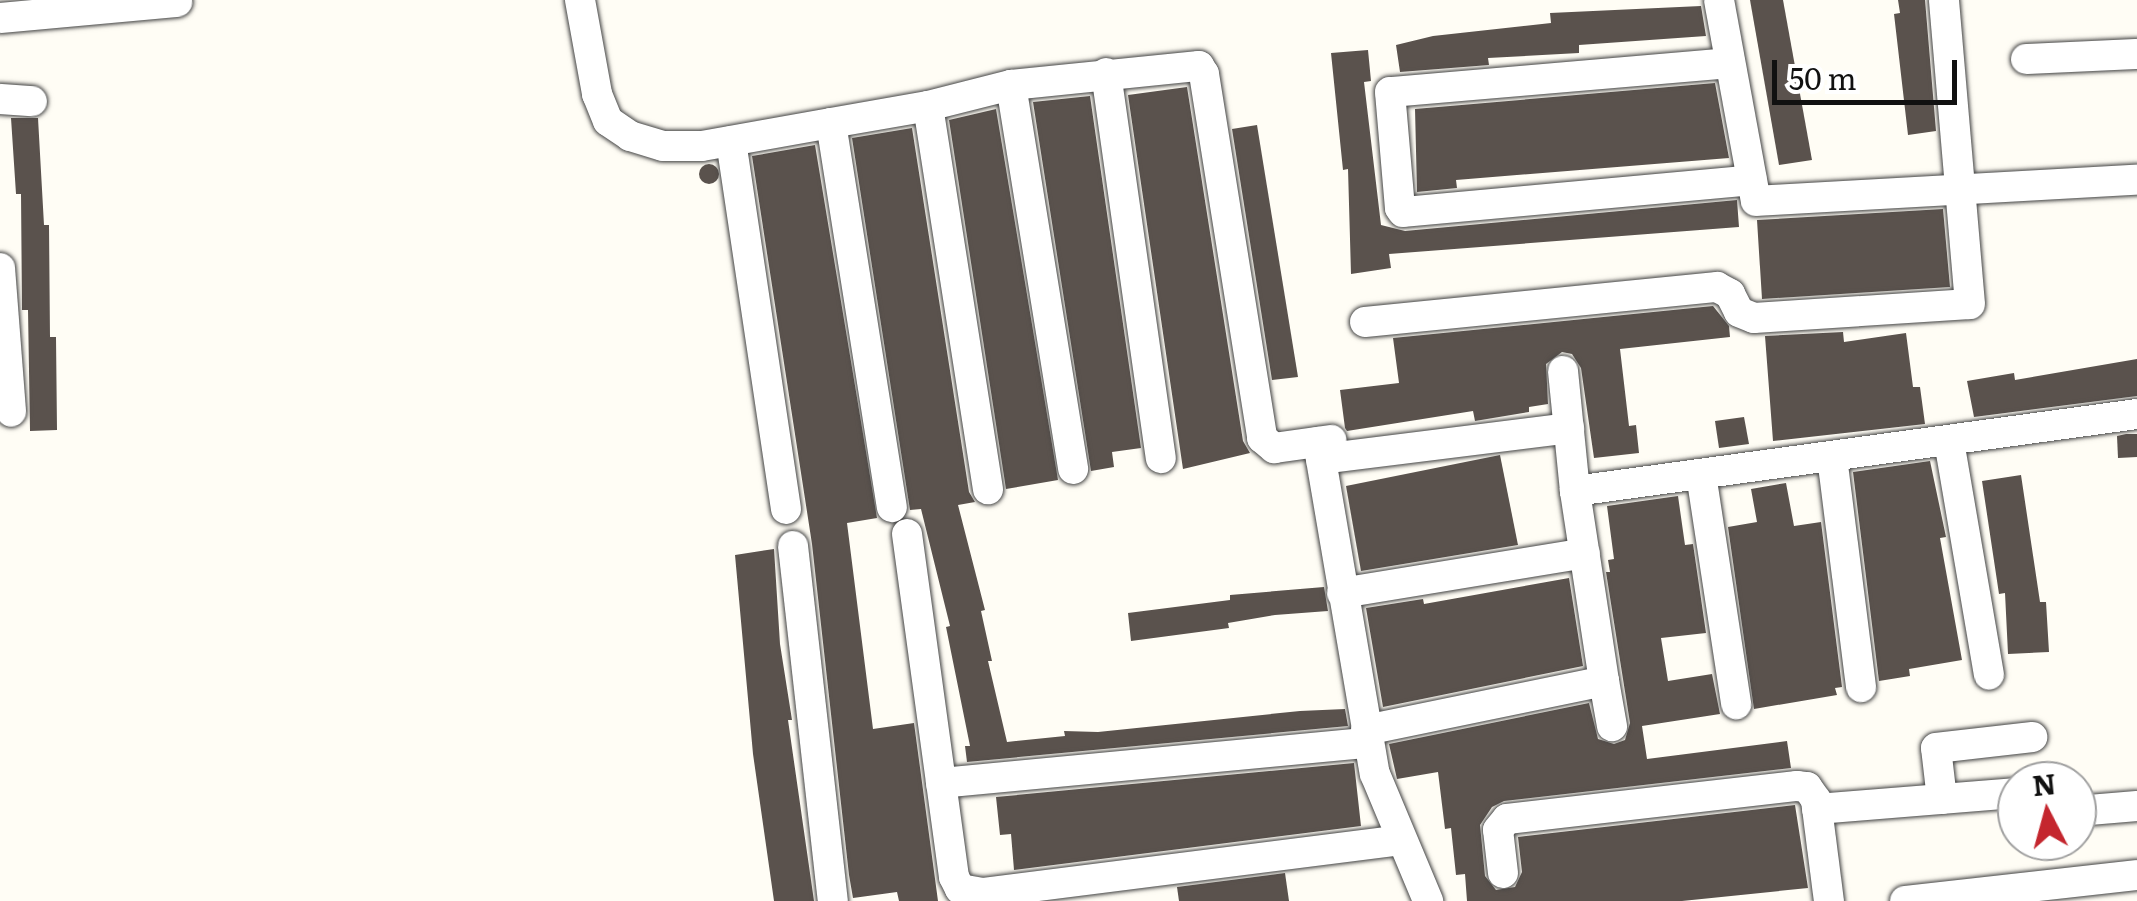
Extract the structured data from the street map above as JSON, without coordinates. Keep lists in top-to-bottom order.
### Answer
{
  "scale_bar": "50 m",
  "north": "top"
}
